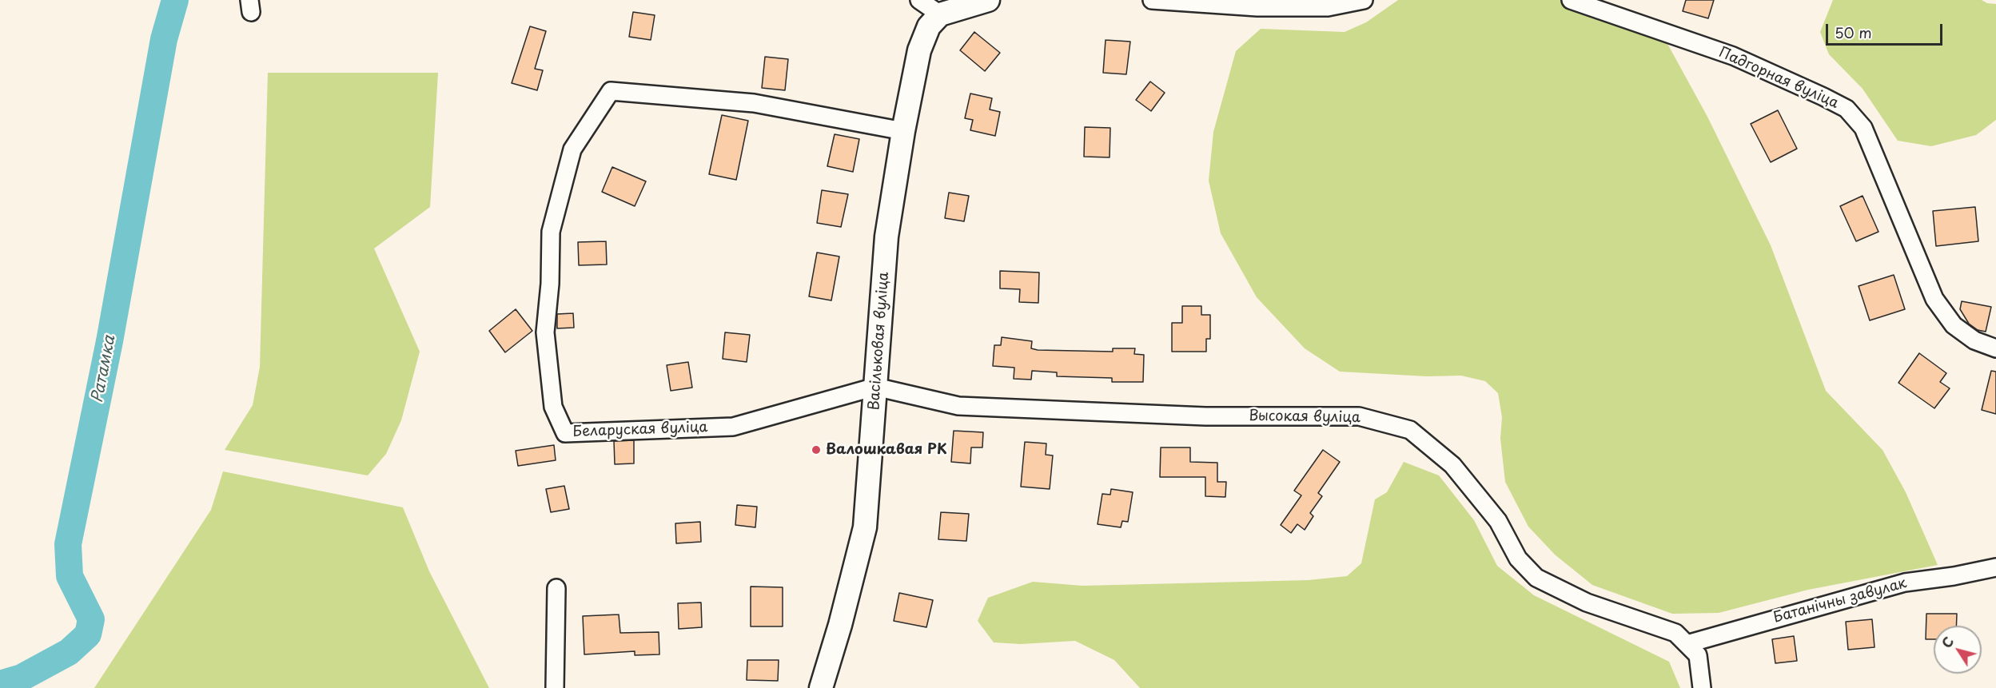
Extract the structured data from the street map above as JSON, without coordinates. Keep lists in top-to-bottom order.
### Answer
{
  "streets": {
    "street": [
      "Падгорная вуліца",
      "Васільковая вуліца",
      "Высокая вуліца",
      "Беларуская вуліца",
      "Батанічны завулак"
    ]
  },
  "crossings": [
    ["Васільковая вуліца", "Высокая вуліца"],
    ["Васільковая вуліца", "Беларуская вуліца"],
    ["Высокая вуліца", "Беларуская вуліца"],
    ["Высокая вуліца", "Батанічны завулак"]
  ],
  "water": ["Ратамка"],
  "places": ["Валошкавая РК"],
  "scale_bar": "50 m",
  "north": "top left"
}
